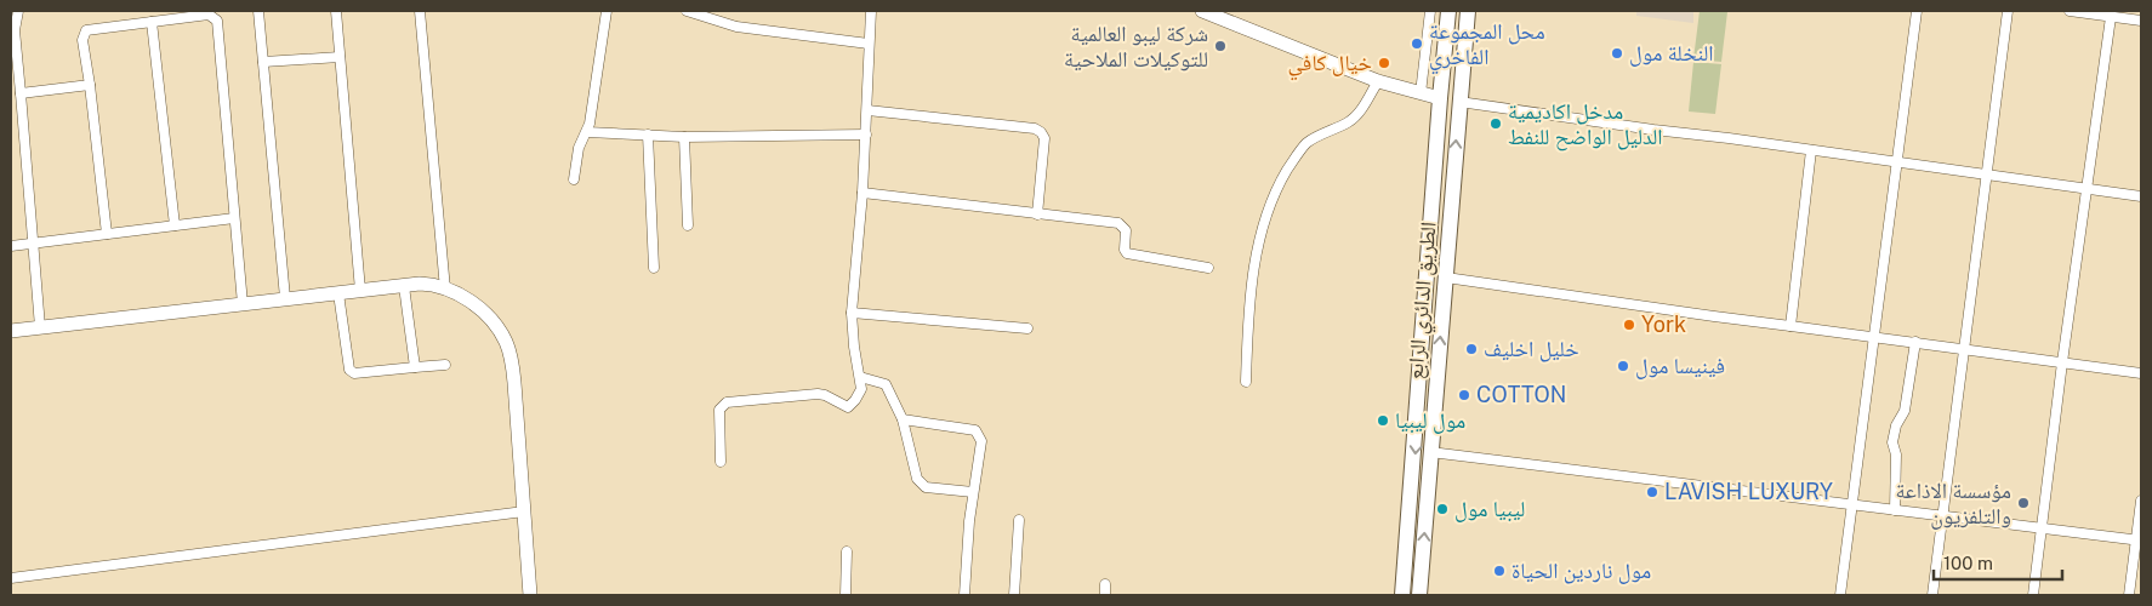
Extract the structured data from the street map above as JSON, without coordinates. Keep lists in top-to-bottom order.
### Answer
{
  "streets": {
    "main road": ["الطريق الدائري الرابع"]
  },
  "places": [
    "محل المجموعة الفاخري",
    "شركة ليبو العالمية للتوكيلات الملاحية",
    "النخلة مول",
    "خيال كافي",
    "مدخل اكاديمية الدليل الواضح للنفط",
    "York",
    "خليل اخليف",
    "فينيسا مول",
    "COTTON",
    "مول ليبيا",
    "LAVISH LUXURY",
    "مؤسسة الاذاعة والتلفزيون",
    "ليبيا مول",
    "مول ناردين الحياة"
  ],
  "scale_bar": "100 m"
}
